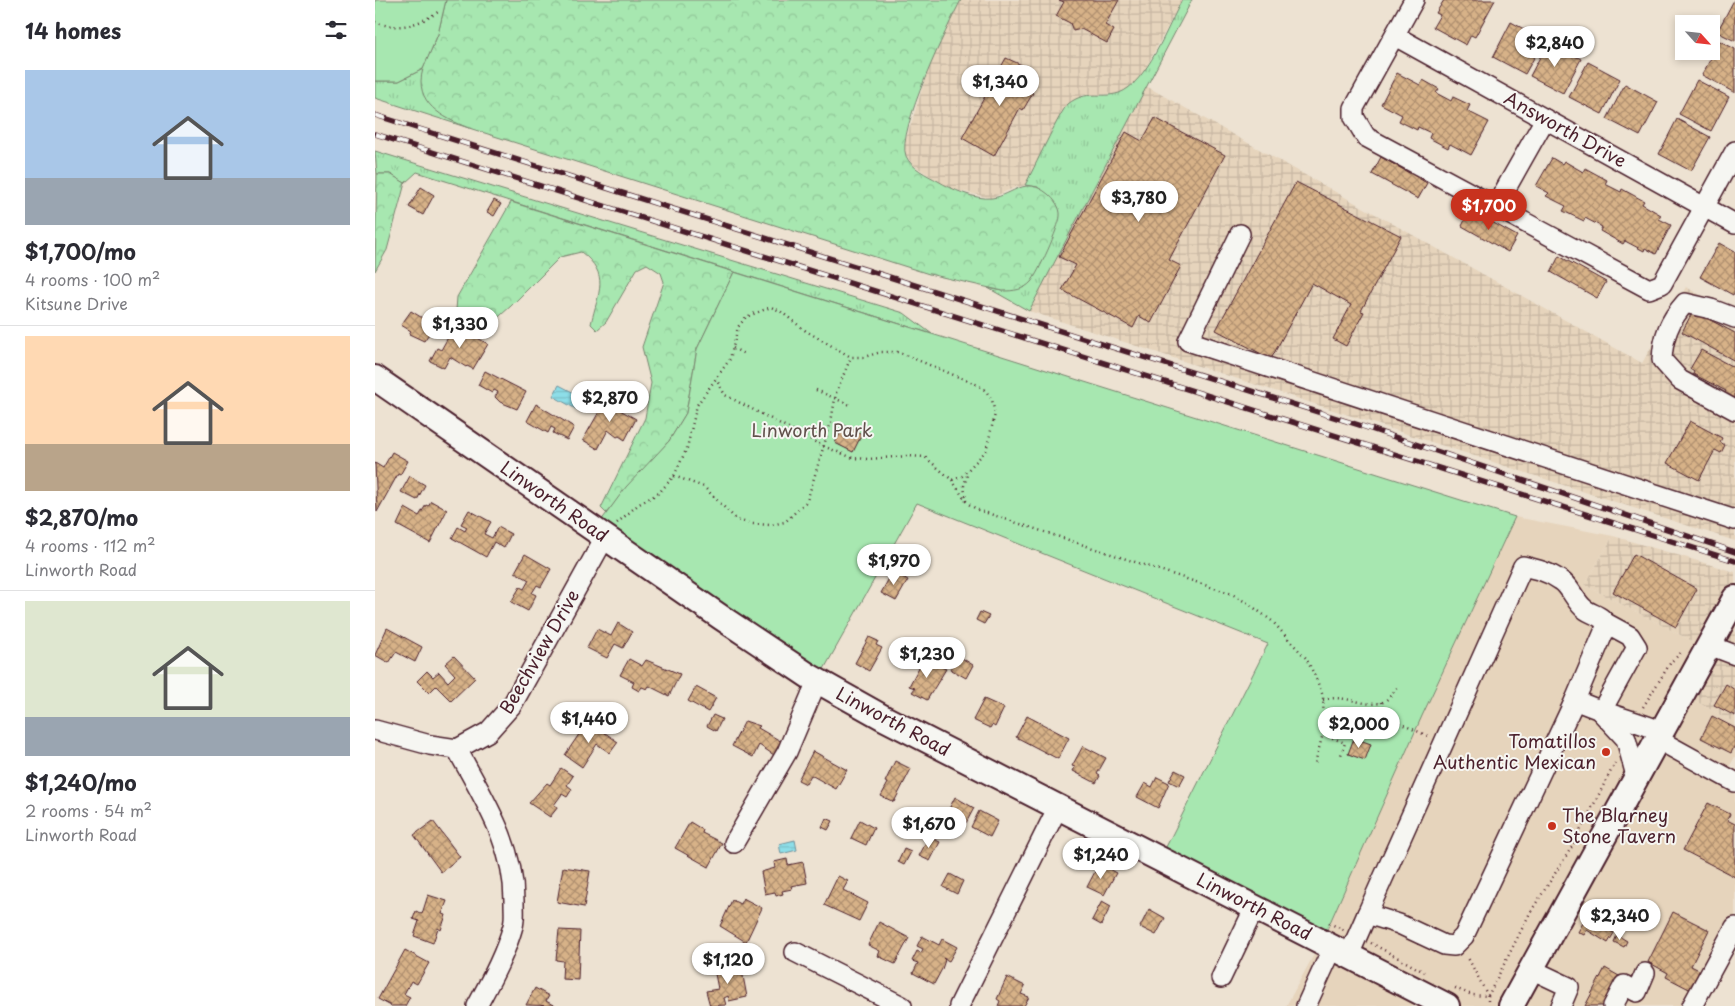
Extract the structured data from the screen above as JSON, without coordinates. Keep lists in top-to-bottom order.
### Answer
{
  "streets": {
    "main road": ["Linworth Road"],
    "street": ["Answorth Drive", "Beechview Drive"]
  },
  "crossings": [
    ["Linworth Road", "Beechview Drive"]
  ],
  "parks": ["Linworth Park"],
  "places": ["Tomatillos Authentic Mexican", "The Blarney Stone Tavern"],
  "north": "bottom right",
  "page": {
    "heading": "14 homes",
    "price": [
      "$2,840",
      "$1,340",
      "$3,780",
      "$1,700",
      "$1,330",
      "$2,870",
      "$1,970",
      "$1,230",
      "$1,440",
      "$2,000",
      "$1,670",
      "$1,240",
      "$2,340",
      "$1,120"
    ],
    "list": [
      {
        "name": "$1,700/mo",
        "note": "4 rooms · 100 m² · Kitsune Drive"
      },
      {
        "name": "$2,870/mo",
        "note": "4 rooms · 112 m² · Linworth Road"
      },
      {
        "name": "$1,240/mo",
        "note": "2 rooms · 54 m² · Linworth Road"
      }
    ]
  }
}
